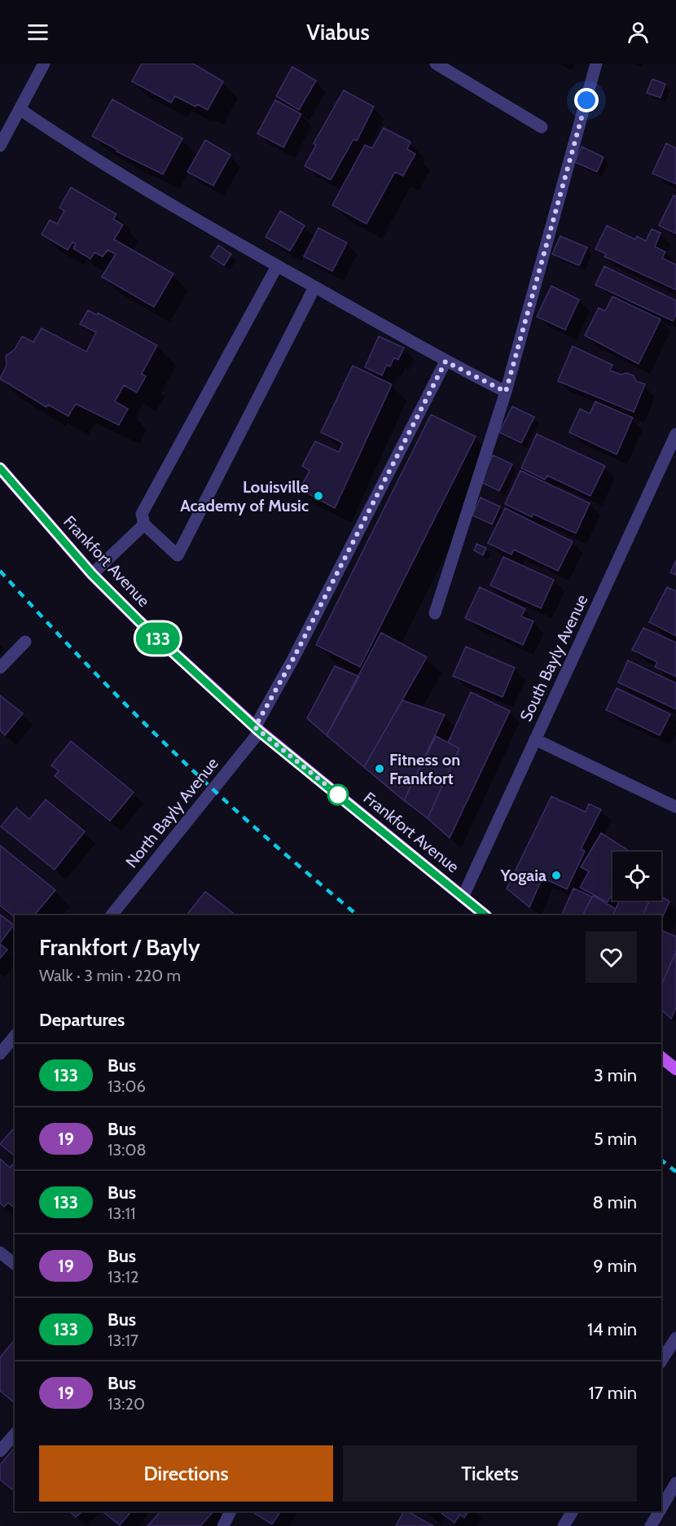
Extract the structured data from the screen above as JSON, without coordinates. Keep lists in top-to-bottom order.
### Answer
{
  "streets": {
    "main road": ["Frankfort Avenue"],
    "street": ["South Bayly Avenue", "North Bayly Avenue"]
  },
  "crossings": [
    ["Frankfort Avenue", "South Bayly Avenue"],
    ["Frankfort Avenue", "North Bayly Avenue"]
  ],
  "places": ["Louisville Academy of Music", "Fitness on Frankfort", "Yogaia"],
  "lines": ["bus line 133"],
  "page": {
    "header": "Viabus",
    "on_map": "133",
    "heading": [
      ["Frankfort / Bayly", "Walk · 3 min · 220 m"],
      "Departures"
    ],
    "list": [
      {
        "mark": "133",
        "name": "Bus",
        "note": "13:06",
        "value": "3 min"
      },
      {
        "mark": "19",
        "name": "Bus",
        "note": "13:08",
        "value": "5 min"
      },
      {
        "mark": "133",
        "name": "Bus",
        "note": "13:11",
        "value": "8 min"
      },
      {
        "mark": "19",
        "name": "Bus",
        "note": "13:12",
        "value": "9 min"
      },
      {
        "mark": "133",
        "name": "Bus",
        "note": "13:17",
        "value": "14 min"
      },
      {
        "mark": "19",
        "name": "Bus",
        "note": "13:20",
        "value": "17 min"
      }
    ],
    "buttons": ["Directions", "Tickets"]
  }
}
